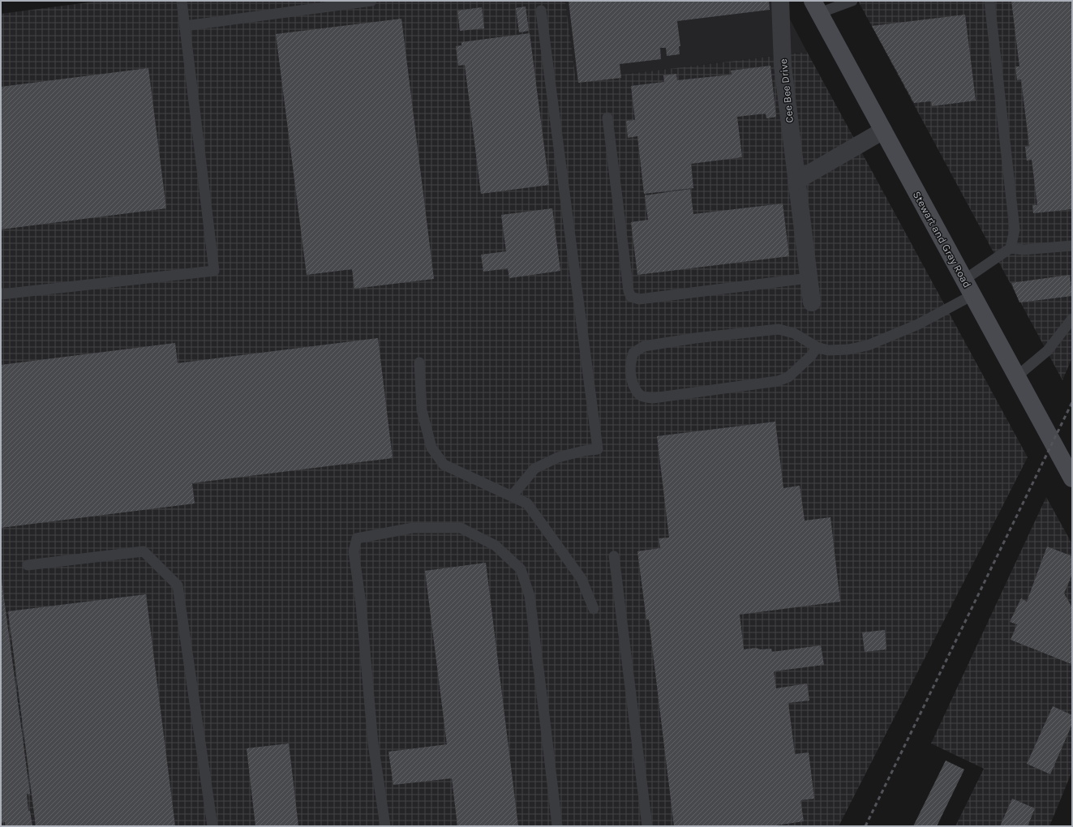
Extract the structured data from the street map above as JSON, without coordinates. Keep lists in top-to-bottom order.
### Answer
{
  "streets": {
    "main road": ["Stewart and Gray Road"],
    "street": ["Cee Bee Drive"]
  }
}
